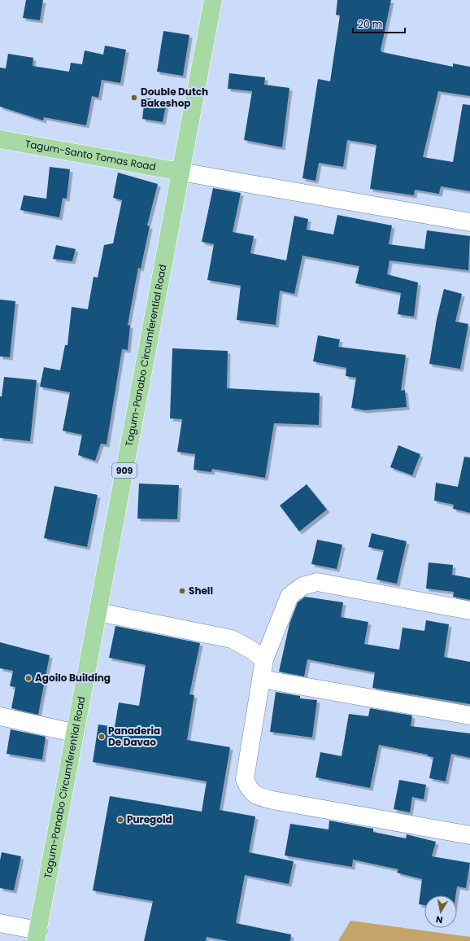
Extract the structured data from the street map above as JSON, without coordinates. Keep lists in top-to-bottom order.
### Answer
{
  "streets": {
    "main road": ["Tagum-Santo Tomas Road", "Tagum-Panabo Circumferential Road", "909"]
  },
  "crossings": [
    ["Tagum-Santo Tomas Road", "Tagum-Panabo Circumferential Road"]
  ],
  "places": [
    "Double Dutch Bakeshop",
    "Shell",
    "Agoilo Building",
    "Panaderia De Davao",
    "Puregold"
  ],
  "scale_bar": "20 m",
  "north": "bottom"
}
